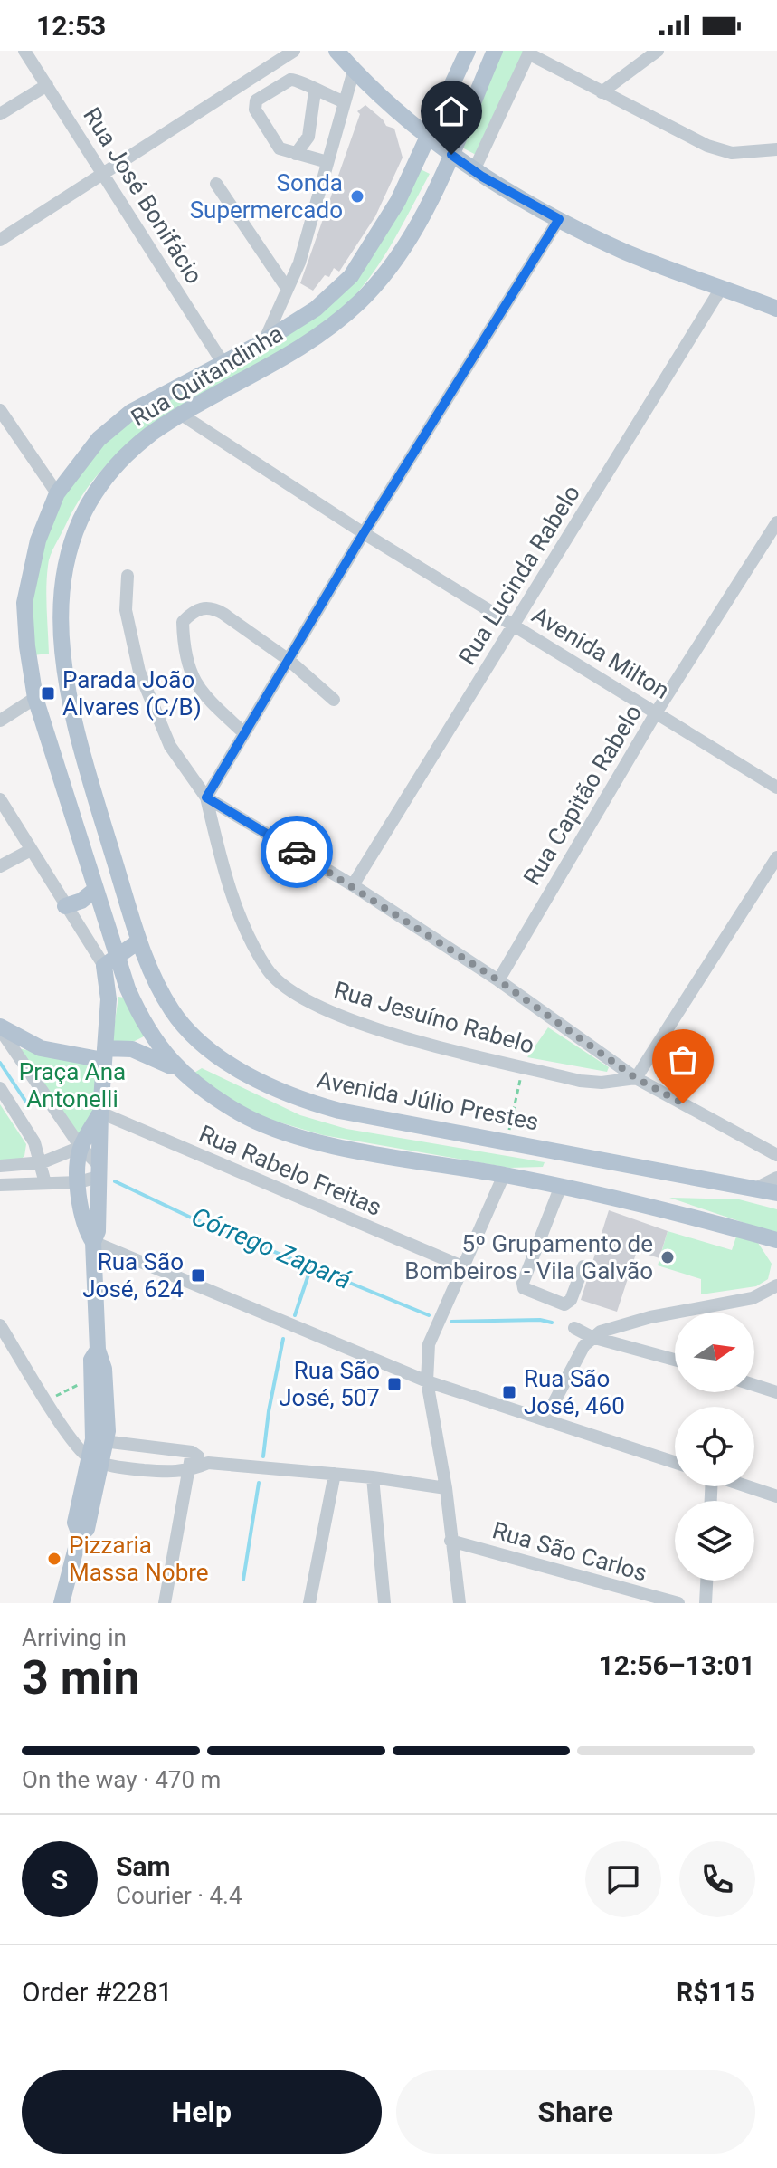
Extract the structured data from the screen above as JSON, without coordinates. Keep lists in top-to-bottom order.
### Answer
{
  "streets": {
    "main road": ["Rua Quitandinha", "Avenida Júlio Prestes"],
    "street": [
      "Rua José Bonifácio",
      "Rua Lucinda Rabelo",
      "Avenida Milton",
      "Rua Capitão Rabelo",
      "Rua Jesuíno Rabelo",
      "Rua Rabelo Freitas",
      "Rua São Carlos"
    ]
  },
  "crossings": [
    ["Rua Quitandinha", "Avenida Milton"],
    ["Rua Quitandinha", "Avenida Júlio Prestes"],
    ["Rua Lucinda Rabelo", "Avenida Milton"],
    ["Avenida Milton", "Rua Capitão Rabelo"]
  ],
  "water": ["Córrego Zapará"],
  "parks": ["Praça Ana Antonelli"],
  "places": {
    "other": ["Sonda Supermercado", "5º Grupamento de Bombeiros - Vila Galvão", "Pizzaria Massa Nobre"],
    "transit": [
      "Parada João Alvares (C/B)",
      "Rua São José, 624",
      "Rua São José, 507",
      "Rua São José, 460"
    ]
  },
  "north": "right",
  "page": {
    "status": "12:53",
    "heading": ["3 min", "Arriving in", "12:56–13:01"],
    "panel": [
      "Sam",
      "Courier · 4.4",
      "Order #2281",
      "R$115"
    ],
    "bar": "On the way · 470 m",
    "round": "S",
    "buttons": ["Help", "Share"]
  }
}
